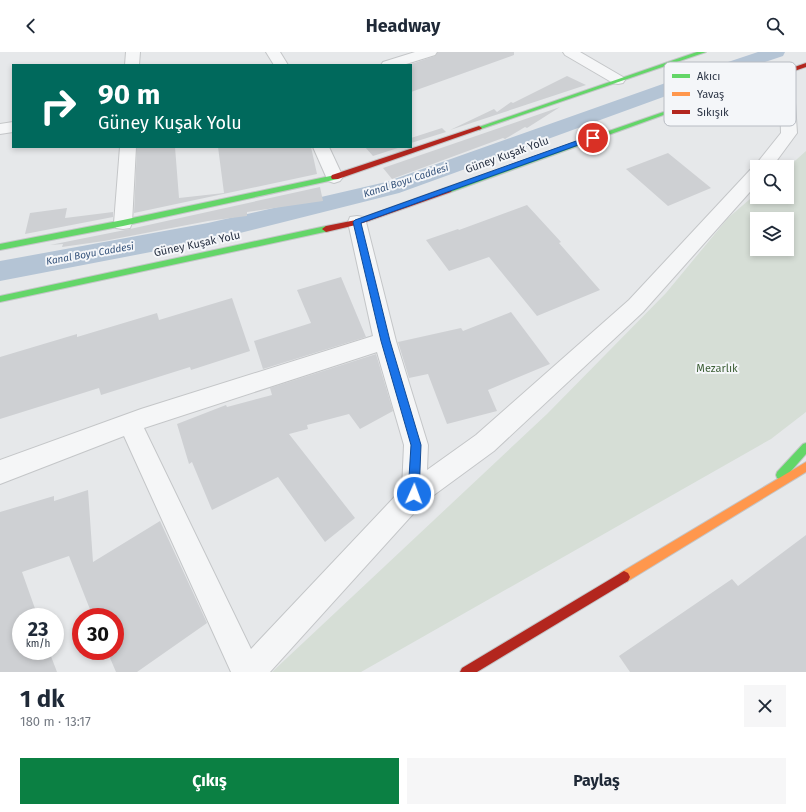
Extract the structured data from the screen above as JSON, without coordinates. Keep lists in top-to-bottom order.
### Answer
{
  "streets": {
    "main road": ["Güney Kuşak Yolu"]
  },
  "water": ["Kanal Boyu Caddesi"],
  "parks": ["Mezarlık"],
  "legend": ["Akıcı", "Yavaş", "Sıkışık"],
  "page": {
    "header": "Headway",
    "turn": ["90 m", "Güney Kuşak Yolu"],
    "speed": "23 km/h",
    "limit": "30",
    "heading": ["1 dk", "180 m · 13:17"],
    "buttons": ["Çıkış", "Paylaş"]
  }
}
